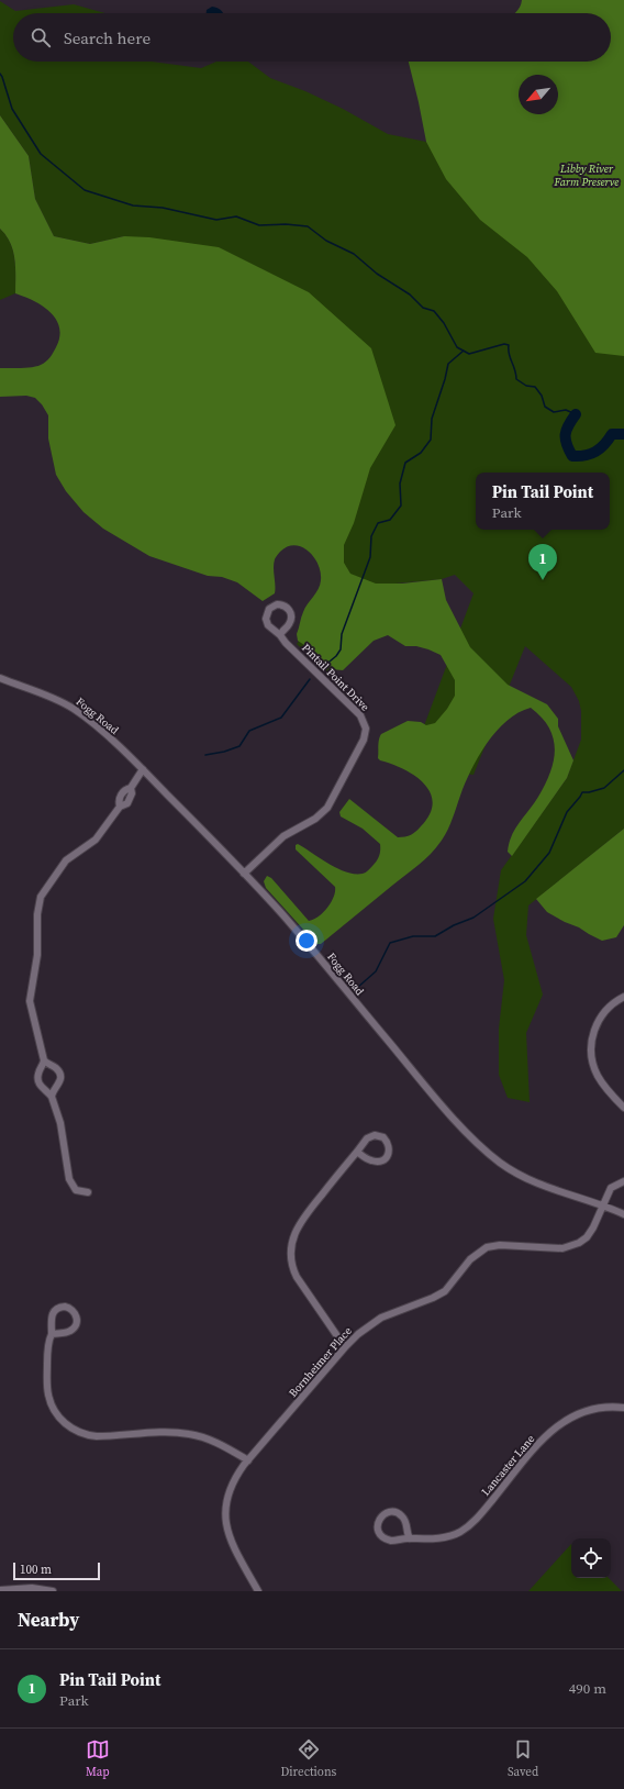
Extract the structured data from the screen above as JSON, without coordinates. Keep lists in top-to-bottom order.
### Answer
{
  "streets": {
    "street": [
      "Pintail Point Drive",
      "Fogg Road",
      "Bornheimer Place",
      "Lancaster Lane"
    ]
  },
  "crossings": [
    ["Pintail Point Drive", "Fogg Road"],
    ["Fogg Road", "Bornheimer Place"]
  ],
  "parks": ["Libby River Farm Preserve"],
  "scale_bar": "100 m",
  "north": "bottom left",
  "page": {
    "search": "Search here",
    "popup": ["Pin Tail Point", "Park"],
    "pins": "1",
    "scale": "100 m",
    "heading": "Nearby",
    "list": [
      {
        "mark": "1",
        "name": "Pin Tail Point",
        "note": "Park",
        "value": "490 m"
      }
    ],
    "nav": ["Map", "Directions", "Saved"]
  }
}
